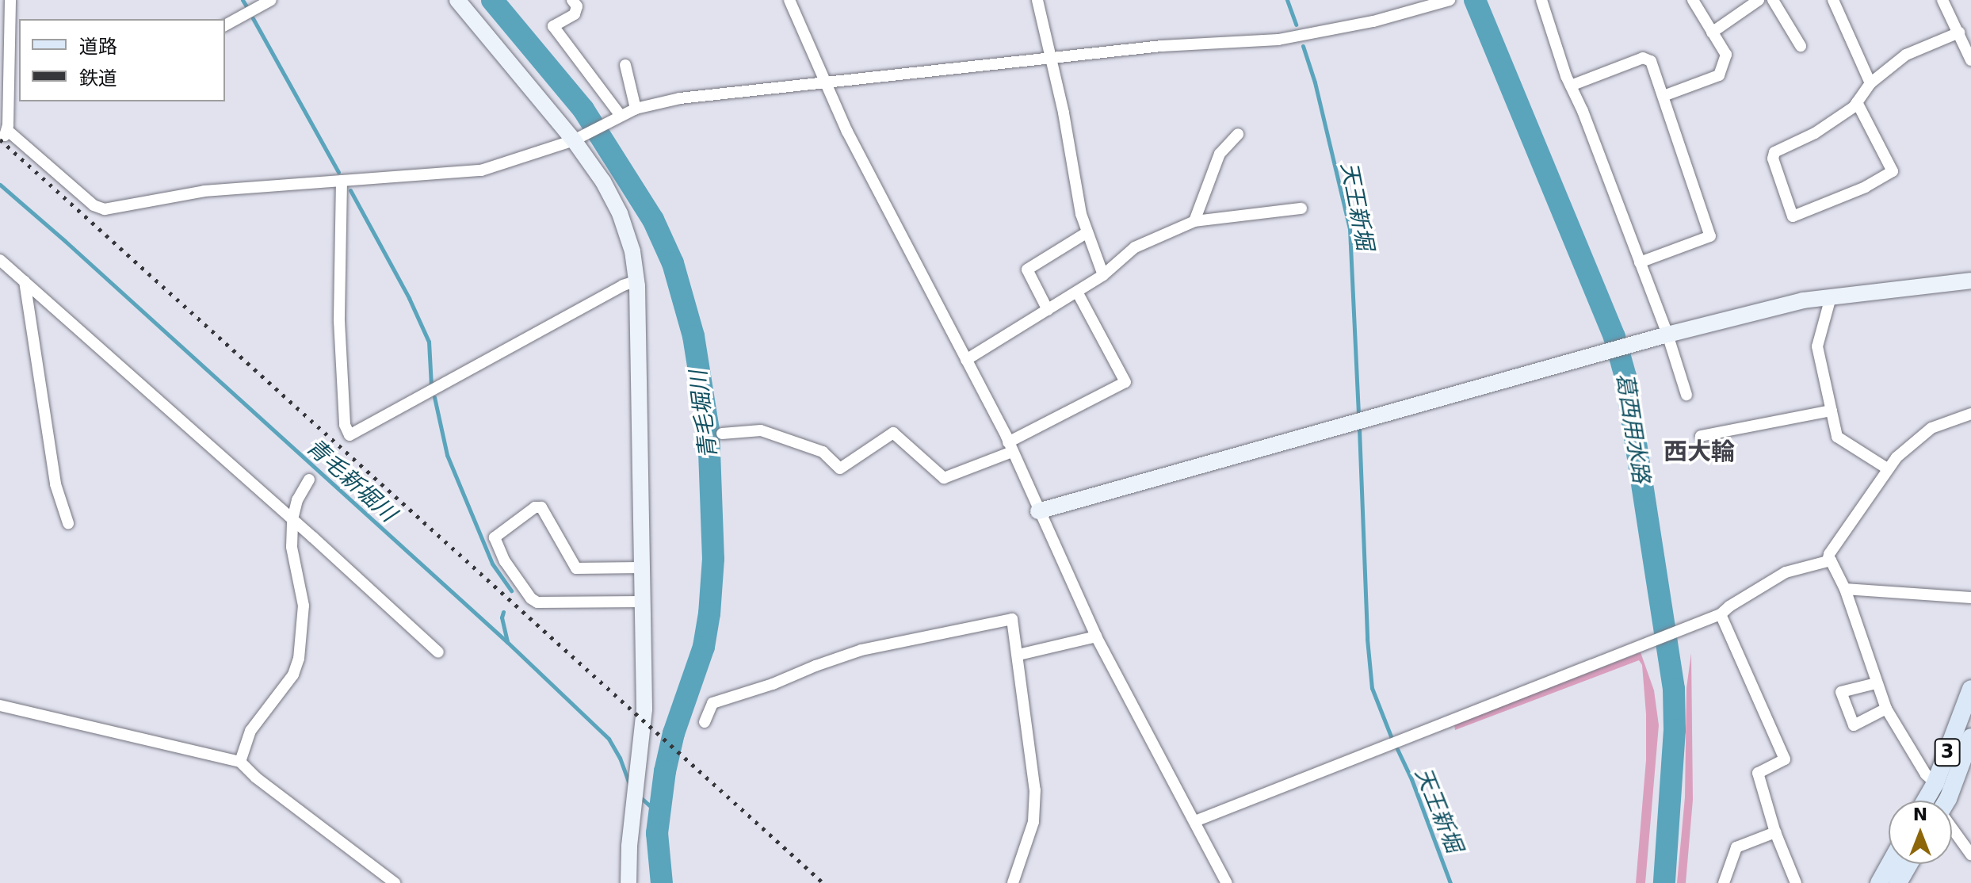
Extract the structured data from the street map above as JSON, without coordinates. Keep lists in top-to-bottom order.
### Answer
{
  "streets": {
    "main road": ["3"]
  },
  "districts": ["西大輪"],
  "water": [
    "天王新堀",
    "青毛堀川",
    "葛西用水路",
    "青毛新堀川"
  ],
  "legend": ["道路", "鉄道"],
  "north": "top"
}
